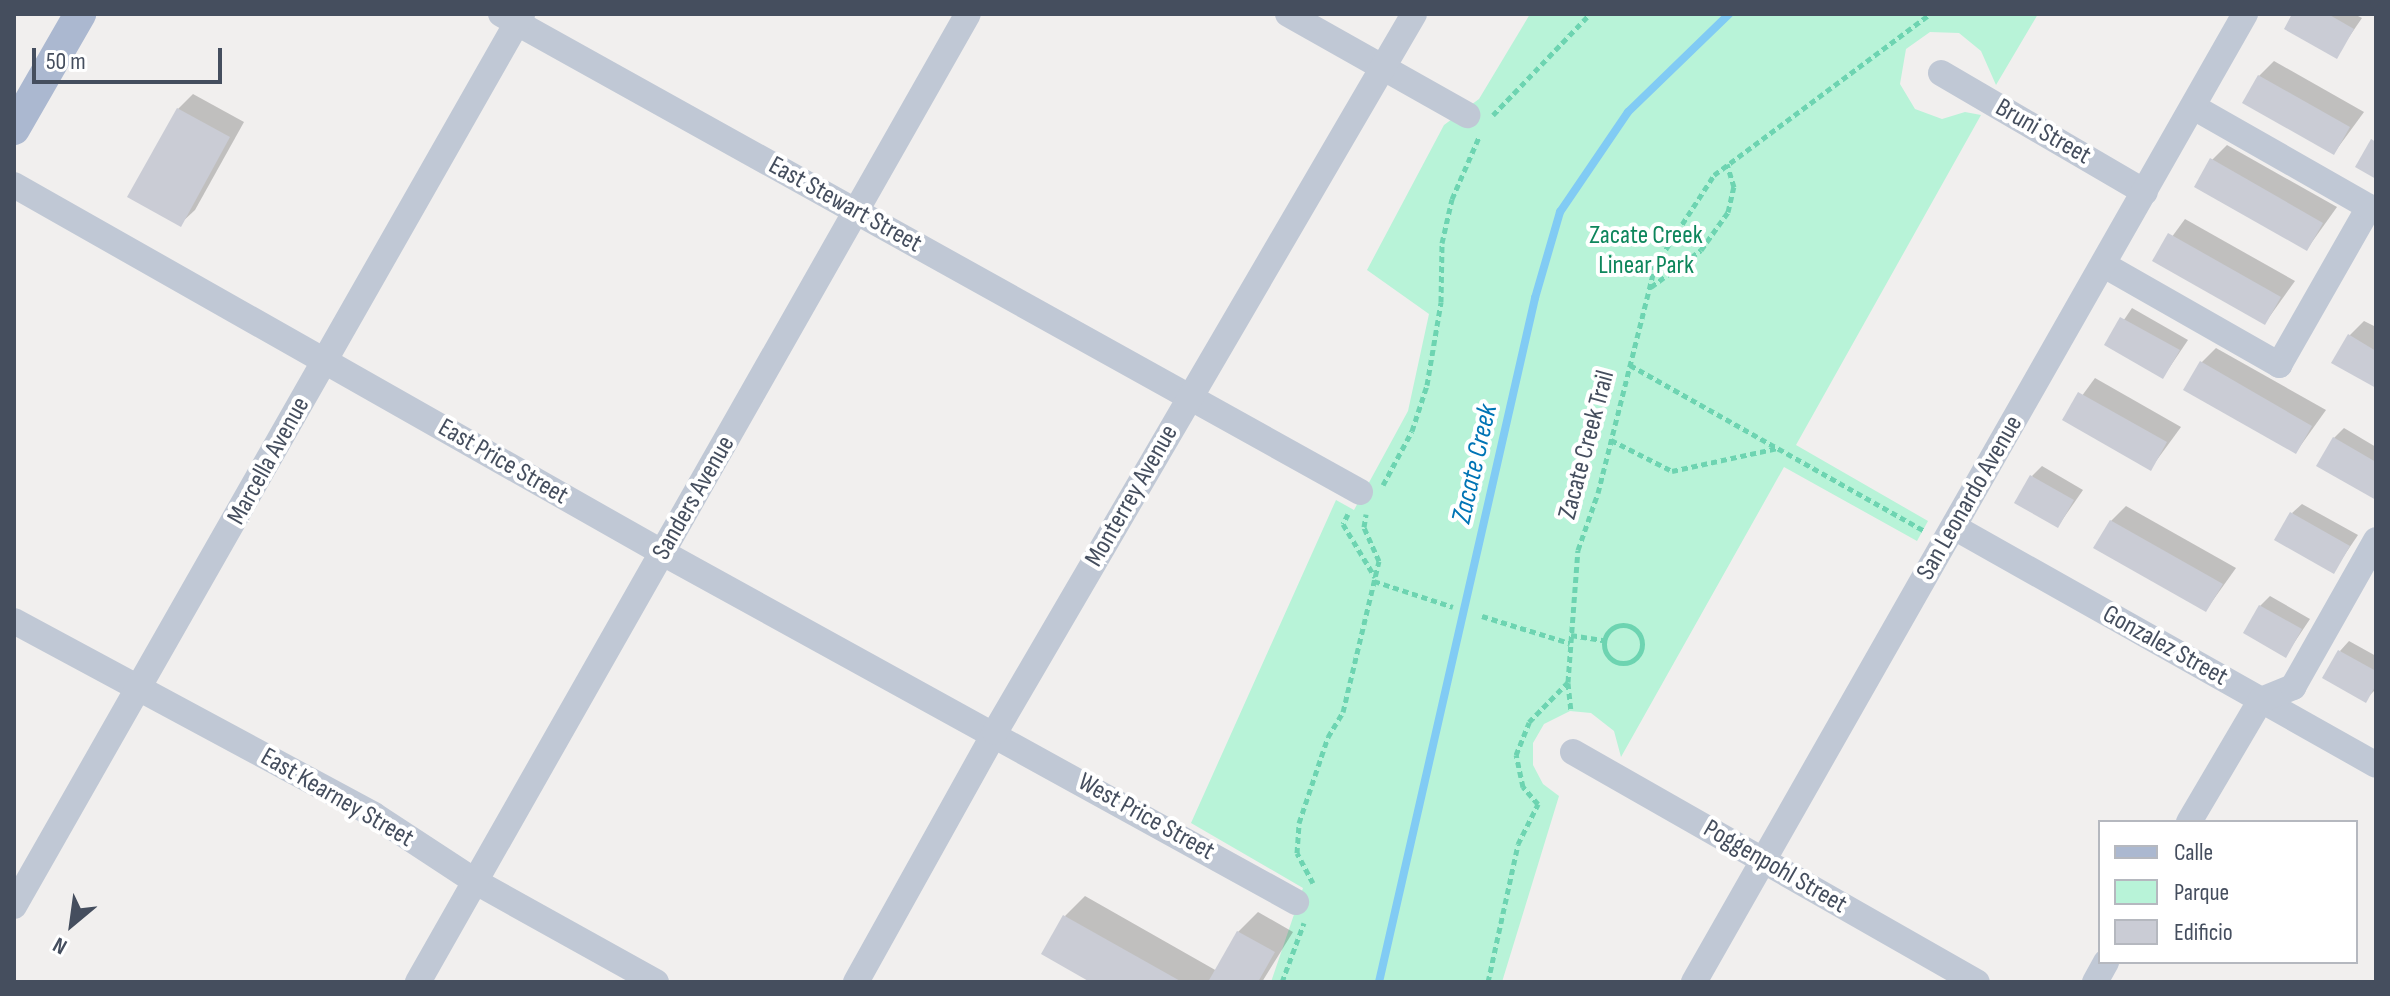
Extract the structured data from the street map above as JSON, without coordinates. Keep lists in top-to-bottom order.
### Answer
{
  "streets": {
    "street": [
      "Bruni Street",
      "East Stewart Street",
      "Marcella Avenue",
      "East Price Street",
      "Monterrey Avenue",
      "Sanders Avenue",
      "San Leonardo Avenue",
      "Gonzalez Street",
      "East Kearney Street",
      "West Price Street",
      "Poggenpohl Street"
    ],
    "path": ["Zacate Creek Trail"]
  },
  "crossings": [
    ["Bruni Street", "San Leonardo Avenue"],
    ["East Stewart Street", "Marcella Avenue"],
    ["East Stewart Street", "Monterrey Avenue"],
    ["East Stewart Street", "Sanders Avenue"],
    ["Marcella Avenue", "East Price Street"],
    ["Marcella Avenue", "East Kearney Street"],
    ["East Price Street", "Monterrey Avenue"],
    ["East Price Street", "Sanders Avenue"],
    ["East Price Street", "West Price Street"],
    ["Monterrey Avenue", "West Price Street"],
    ["Sanders Avenue", "East Kearney Street"],
    ["San Leonardo Avenue", "Gonzalez Street"],
    ["San Leonardo Avenue", "Poggenpohl Street"]
  ],
  "water": ["Zacate Creek"],
  "parks": ["Zacate Creek Linear Park"],
  "legend": ["Calle", "Parque", "Edificio"],
  "scale_bar": "50 m",
  "north": "bottom left"
}
